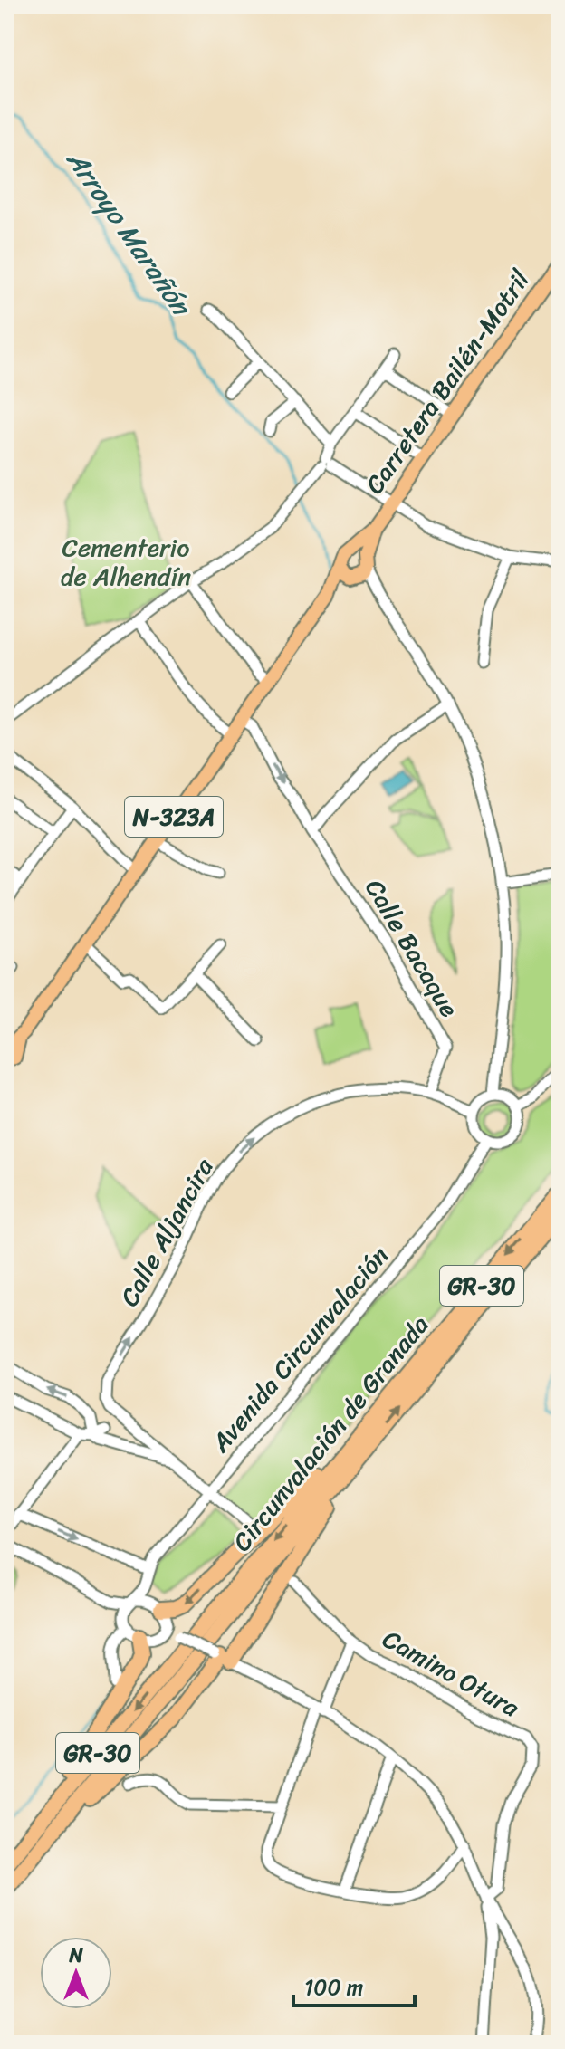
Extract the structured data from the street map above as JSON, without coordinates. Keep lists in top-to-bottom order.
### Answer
{
  "streets": {
    "highway": ["GR-30", "Circunvalación de Granada"],
    "main road": ["Carretera Bailén-Motril", "N-323A"],
    "street": [
      "Calle Bacaque",
      "Calle Aljancira",
      "Avenida Circunvalación",
      "Camino Otura"
    ]
  },
  "crossings": [
    ["Carretera Bailén-Motril", "N-323A"],
    ["Calle Bacaque", "Calle Aljancira"],
    ["Calle Aljancira", "Avenida Circunvalación"]
  ],
  "one_way": ["Calle Aljancira"],
  "water": ["Arroyo Marañón"],
  "parks": ["Cementerio de Alhendín"],
  "scale_bar": "100 m",
  "north": "top"
}
